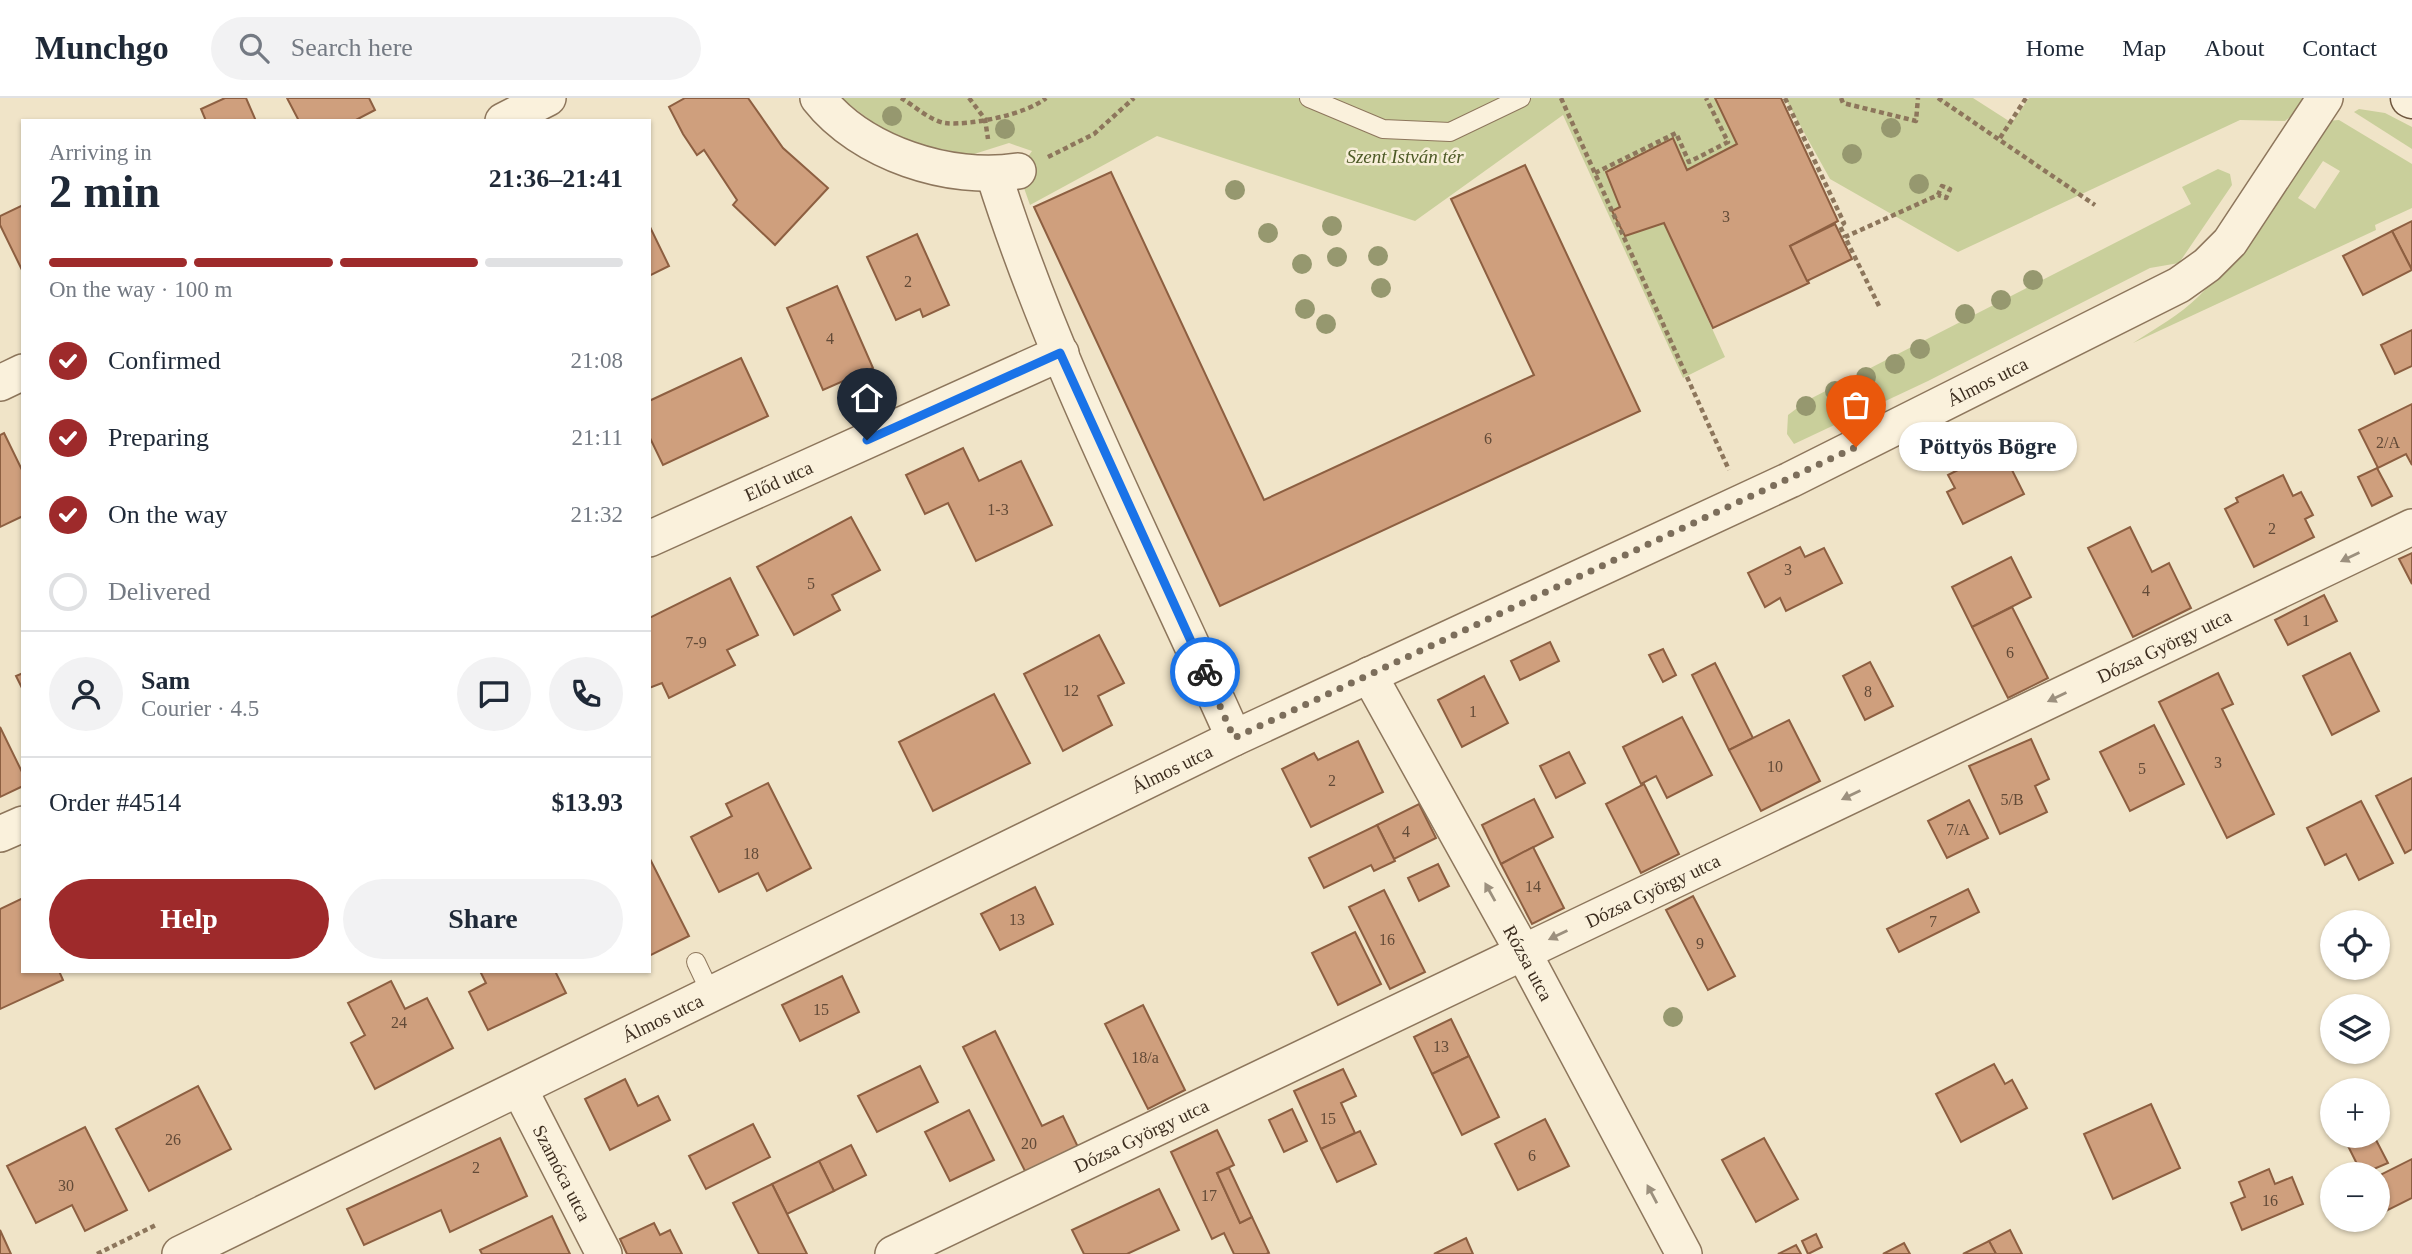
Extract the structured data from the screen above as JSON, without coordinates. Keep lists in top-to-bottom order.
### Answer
{
  "streets": {
    "street": [
      "Álmos utca",
      "Előd utca",
      "Dózsa György utca",
      "Rózsa utca",
      "Szamóca utca"
    ]
  },
  "crossings": [
    ["Álmos utca", "Rózsa utca"],
    ["Álmos utca", "Szamóca utca"],
    ["Dózsa György utca", "Rózsa utca"]
  ],
  "one_way": ["Dózsa György utca", "Rózsa utca"],
  "parks": ["Szent István tér"],
  "places": ["Pöttyös Bögre"],
  "house_numbers": [
    "3",
    "2",
    "4",
    "6",
    "2/A",
    "1-3",
    "2",
    "3",
    "5",
    "4",
    "1",
    "7-9",
    "6",
    "12",
    "8",
    "1",
    "3",
    "10",
    "5",
    "2",
    "5/B",
    "7/A",
    "4",
    "18",
    "14",
    "13",
    "7",
    "16",
    "9",
    "15",
    "24",
    "13",
    "18/a",
    "15",
    "26",
    "20",
    "6",
    "2",
    "30",
    "17",
    "16"
  ],
  "page": {
    "header": "Munchgo",
    "search": "Search here",
    "nav": [
      "Home",
      "Map",
      "About",
      "Contact"
    ],
    "heading": ["2 min", "Arriving in", "21:36–21:41"],
    "panel": [
      "Sam",
      "Courier · 4.5",
      "Order #4514",
      "$13.93"
    ],
    "bar": "On the way · 100 m",
    "list": [
      ["Confirmed", "21:08"],
      ["Preparing", "21:11"],
      ["On the way", "21:32"],
      "Delivered"
    ],
    "bubble": "Pöttyös Bögre",
    "buttons": ["Help", "Share"],
    "map_buttons": ["+", "−"]
  }
}
